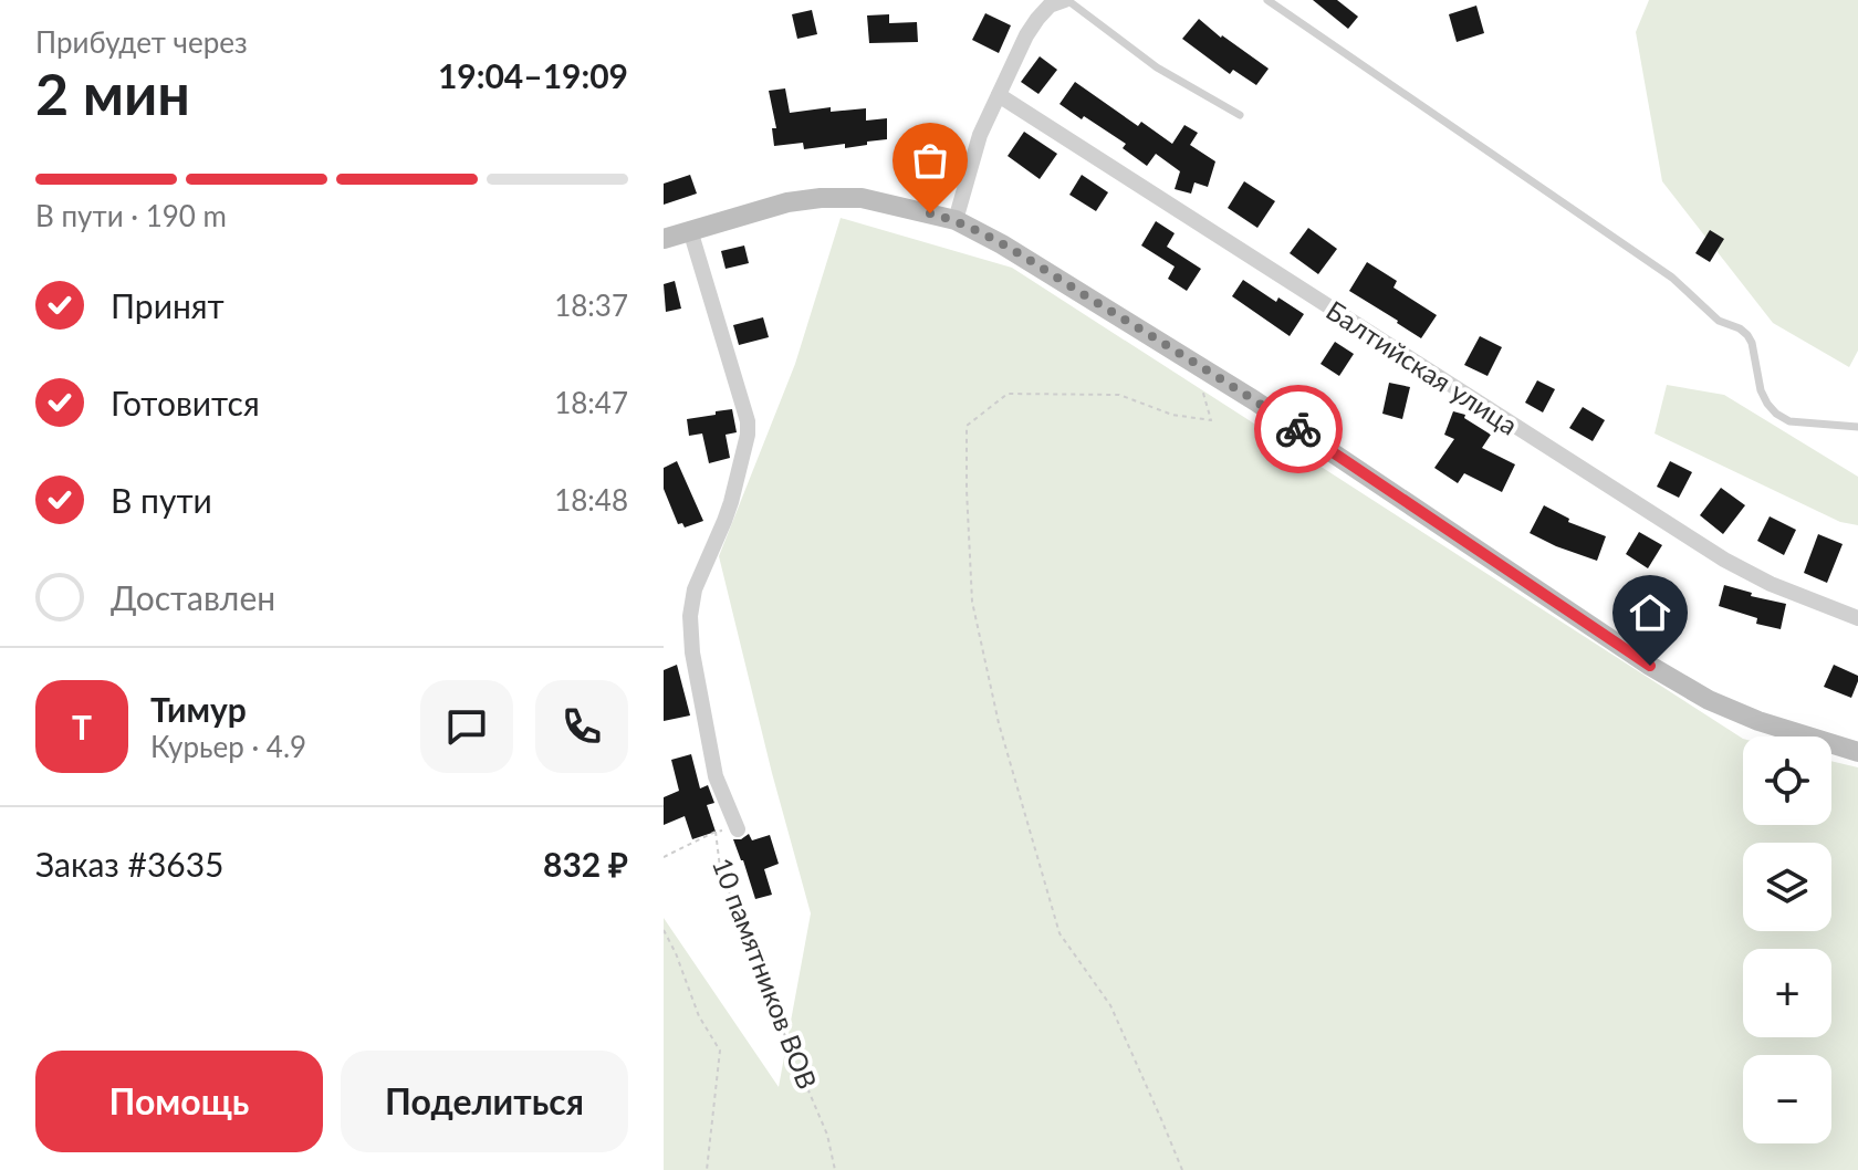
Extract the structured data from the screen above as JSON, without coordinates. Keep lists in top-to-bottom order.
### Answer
{
  "streets": {
    "street": ["Балтийская улица"],
    "path": ["10 памятников ВОВ"]
  },
  "page": {
    "heading": ["2 мин", "Прибудет через", "19:04–19:09"],
    "panel": [
      "Тимур",
      "Курьер · 4.9",
      "Заказ #3635",
      "832 ₽"
    ],
    "bar": "В пути · 190 m",
    "list": [
      ["Принят", "18:37"],
      ["Готовится", "18:47"],
      ["В пути", "18:48"],
      "Доставлен"
    ],
    "round": "Т",
    "map_buttons": ["+", "−"],
    "buttons": ["Помощь", "Поделиться"]
  }
}
